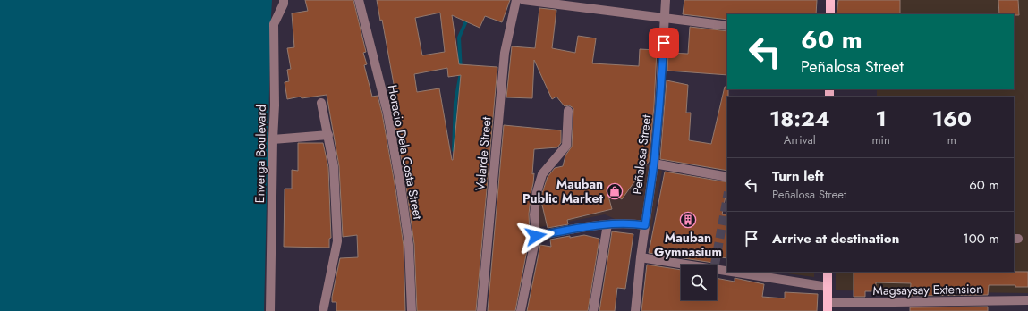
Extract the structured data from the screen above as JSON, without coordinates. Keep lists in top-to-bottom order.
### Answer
{
  "streets": {
    "street": [
      "Horacio Dela Costa Street",
      "Enverga Boulevard",
      "Velarde Street",
      "Peñalosa Street",
      "Magsaysay Extension"
    ]
  },
  "places": {
    "shop": ["Mauban Public Market"],
    "building": ["Mauban Gymnasium"]
  },
  "page": {
    "turn": ["60 m", "Peñalosa Street"],
    "eta": [
      "18:24",
      "Arrival",
      "1",
      "min",
      "160",
      "m"
    ],
    "list": [
      {
        "name": "Turn left",
        "note": "Peñalosa Street",
        "value": "60 m"
      },
      {
        "name": "Arrive at destination",
        "value": "100 m"
      }
    ]
  }
}
